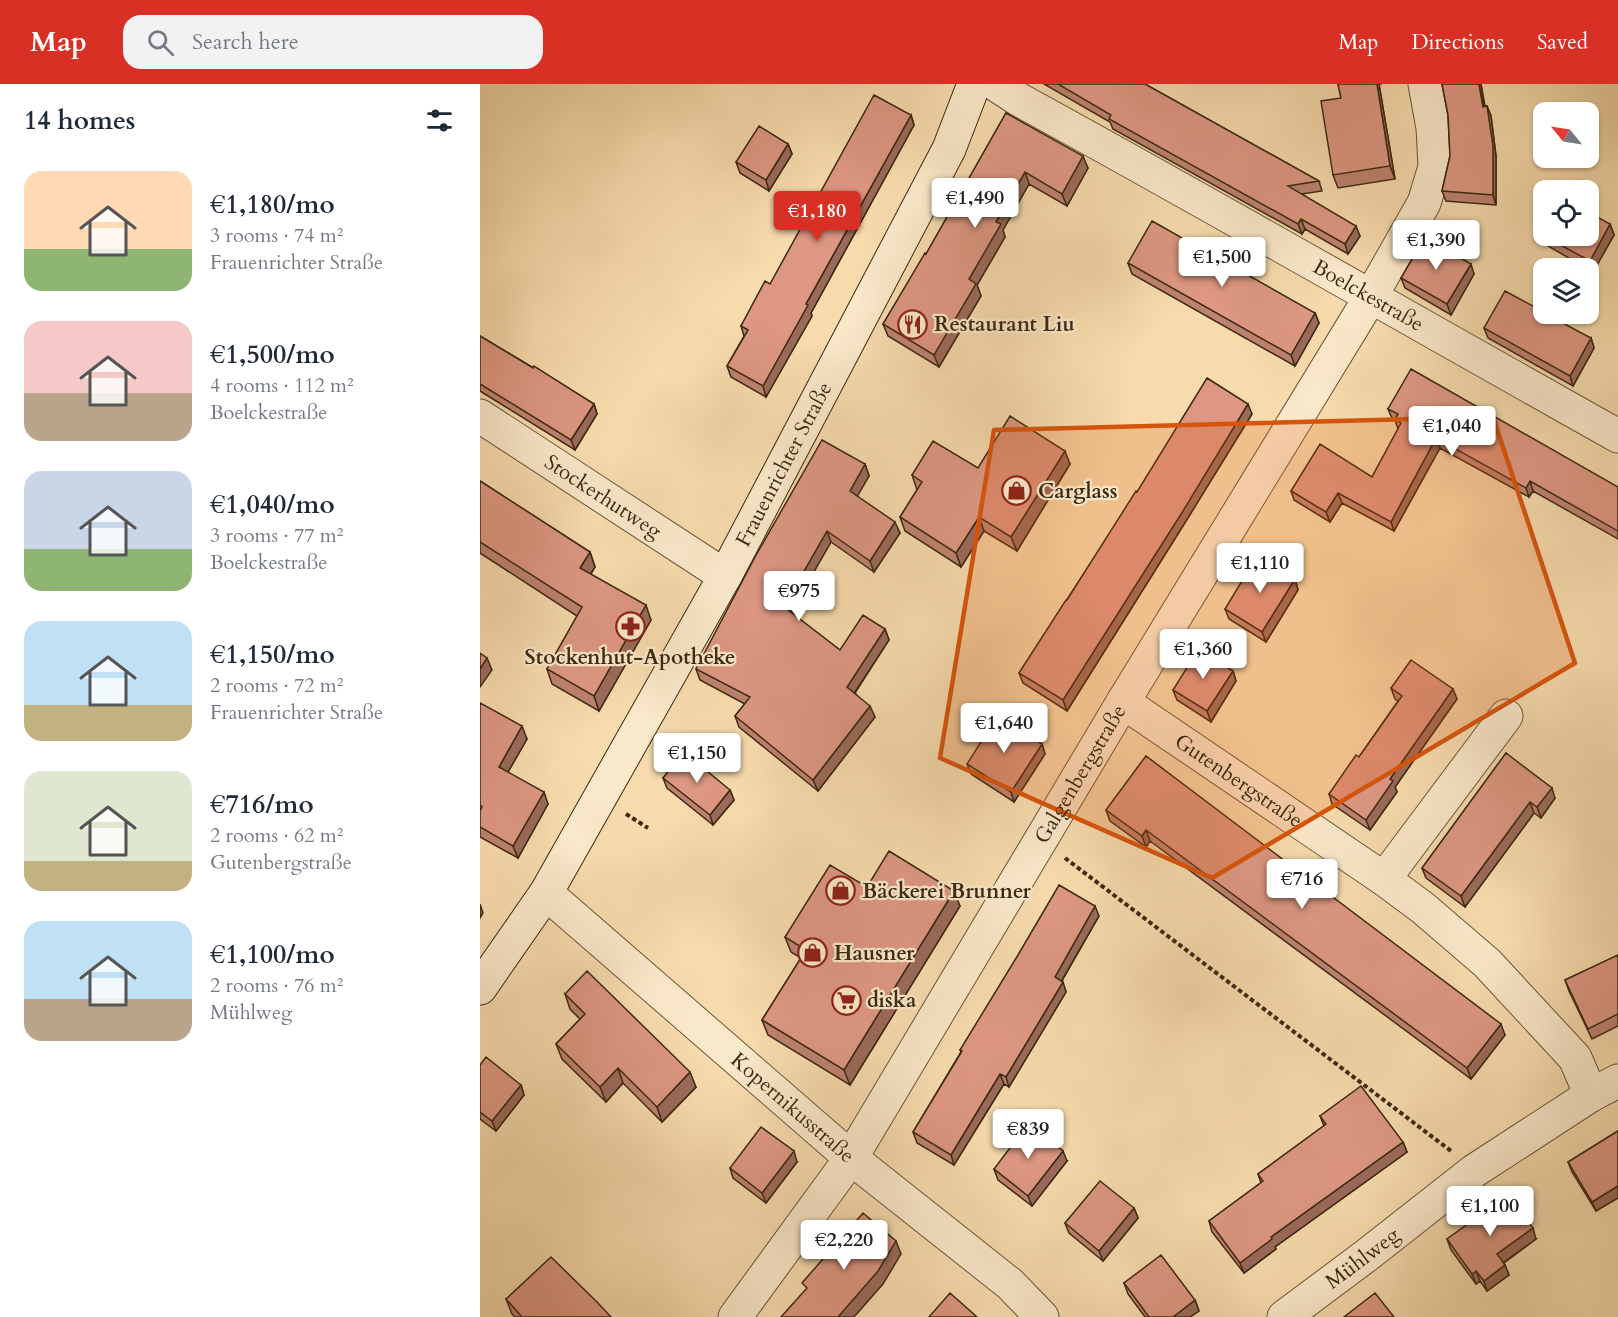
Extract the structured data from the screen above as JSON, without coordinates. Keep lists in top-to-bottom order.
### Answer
{
  "streets": {
    "street": [
      "Boelckestraße",
      "Frauenrichter Straße",
      "Stockerhutweg",
      "Galgenbergstraße",
      "Gutenbergstraße",
      "Kopernikusstraße",
      "Mühlweg"
    ]
  },
  "crossings": [
    ["Boelckestraße", "Galgenbergstraße"],
    ["Frauenrichter Straße", "Stockerhutweg"],
    ["Frauenrichter Straße", "Kopernikusstraße"],
    ["Galgenbergstraße", "Gutenbergstraße"],
    ["Galgenbergstraße", "Kopernikusstraße"],
    ["Gutenbergstraße", "Mühlweg"]
  ],
  "places": {
    "restaurant": ["Restaurant Liu"],
    "shop": ["Carglass", "Bäckerei Brunner", "Hausner"],
    "pharmacy": ["Stockenhut-Apotheke"],
    "supermarket": ["diska"]
  },
  "north": "top left",
  "page": {
    "header": "Map",
    "search": "Search here",
    "nav": ["Map", "Directions", "Saved"],
    "heading": "14 homes",
    "list": [
      {
        "name": "€1,180/mo",
        "note": "3 rooms · 74 m² · Frauenrichter Straße"
      },
      {
        "name": "€1,500/mo",
        "note": "4 rooms · 112 m² · Boelckestraße"
      },
      {
        "name": "€1,040/mo",
        "note": "3 rooms · 77 m² · Boelckestraße"
      },
      {
        "name": "€1,150/mo",
        "note": "2 rooms · 72 m² · Frauenrichter Straße"
      },
      {
        "name": "€716/mo",
        "note": "2 rooms · 62 m² · Gutenbergstraße"
      },
      {
        "name": "€1,100/mo",
        "note": "2 rooms · 76 m² · Mühlweg"
      }
    ],
    "price": [
      "€1,490",
      "€1,180",
      "€1,390",
      "€1,500",
      "€1,040",
      "€1,110",
      "€975",
      "€1,360",
      "€1,640",
      "€1,150",
      "€716",
      "€839",
      "€1,100",
      "€2,220"
    ]
  }
}
